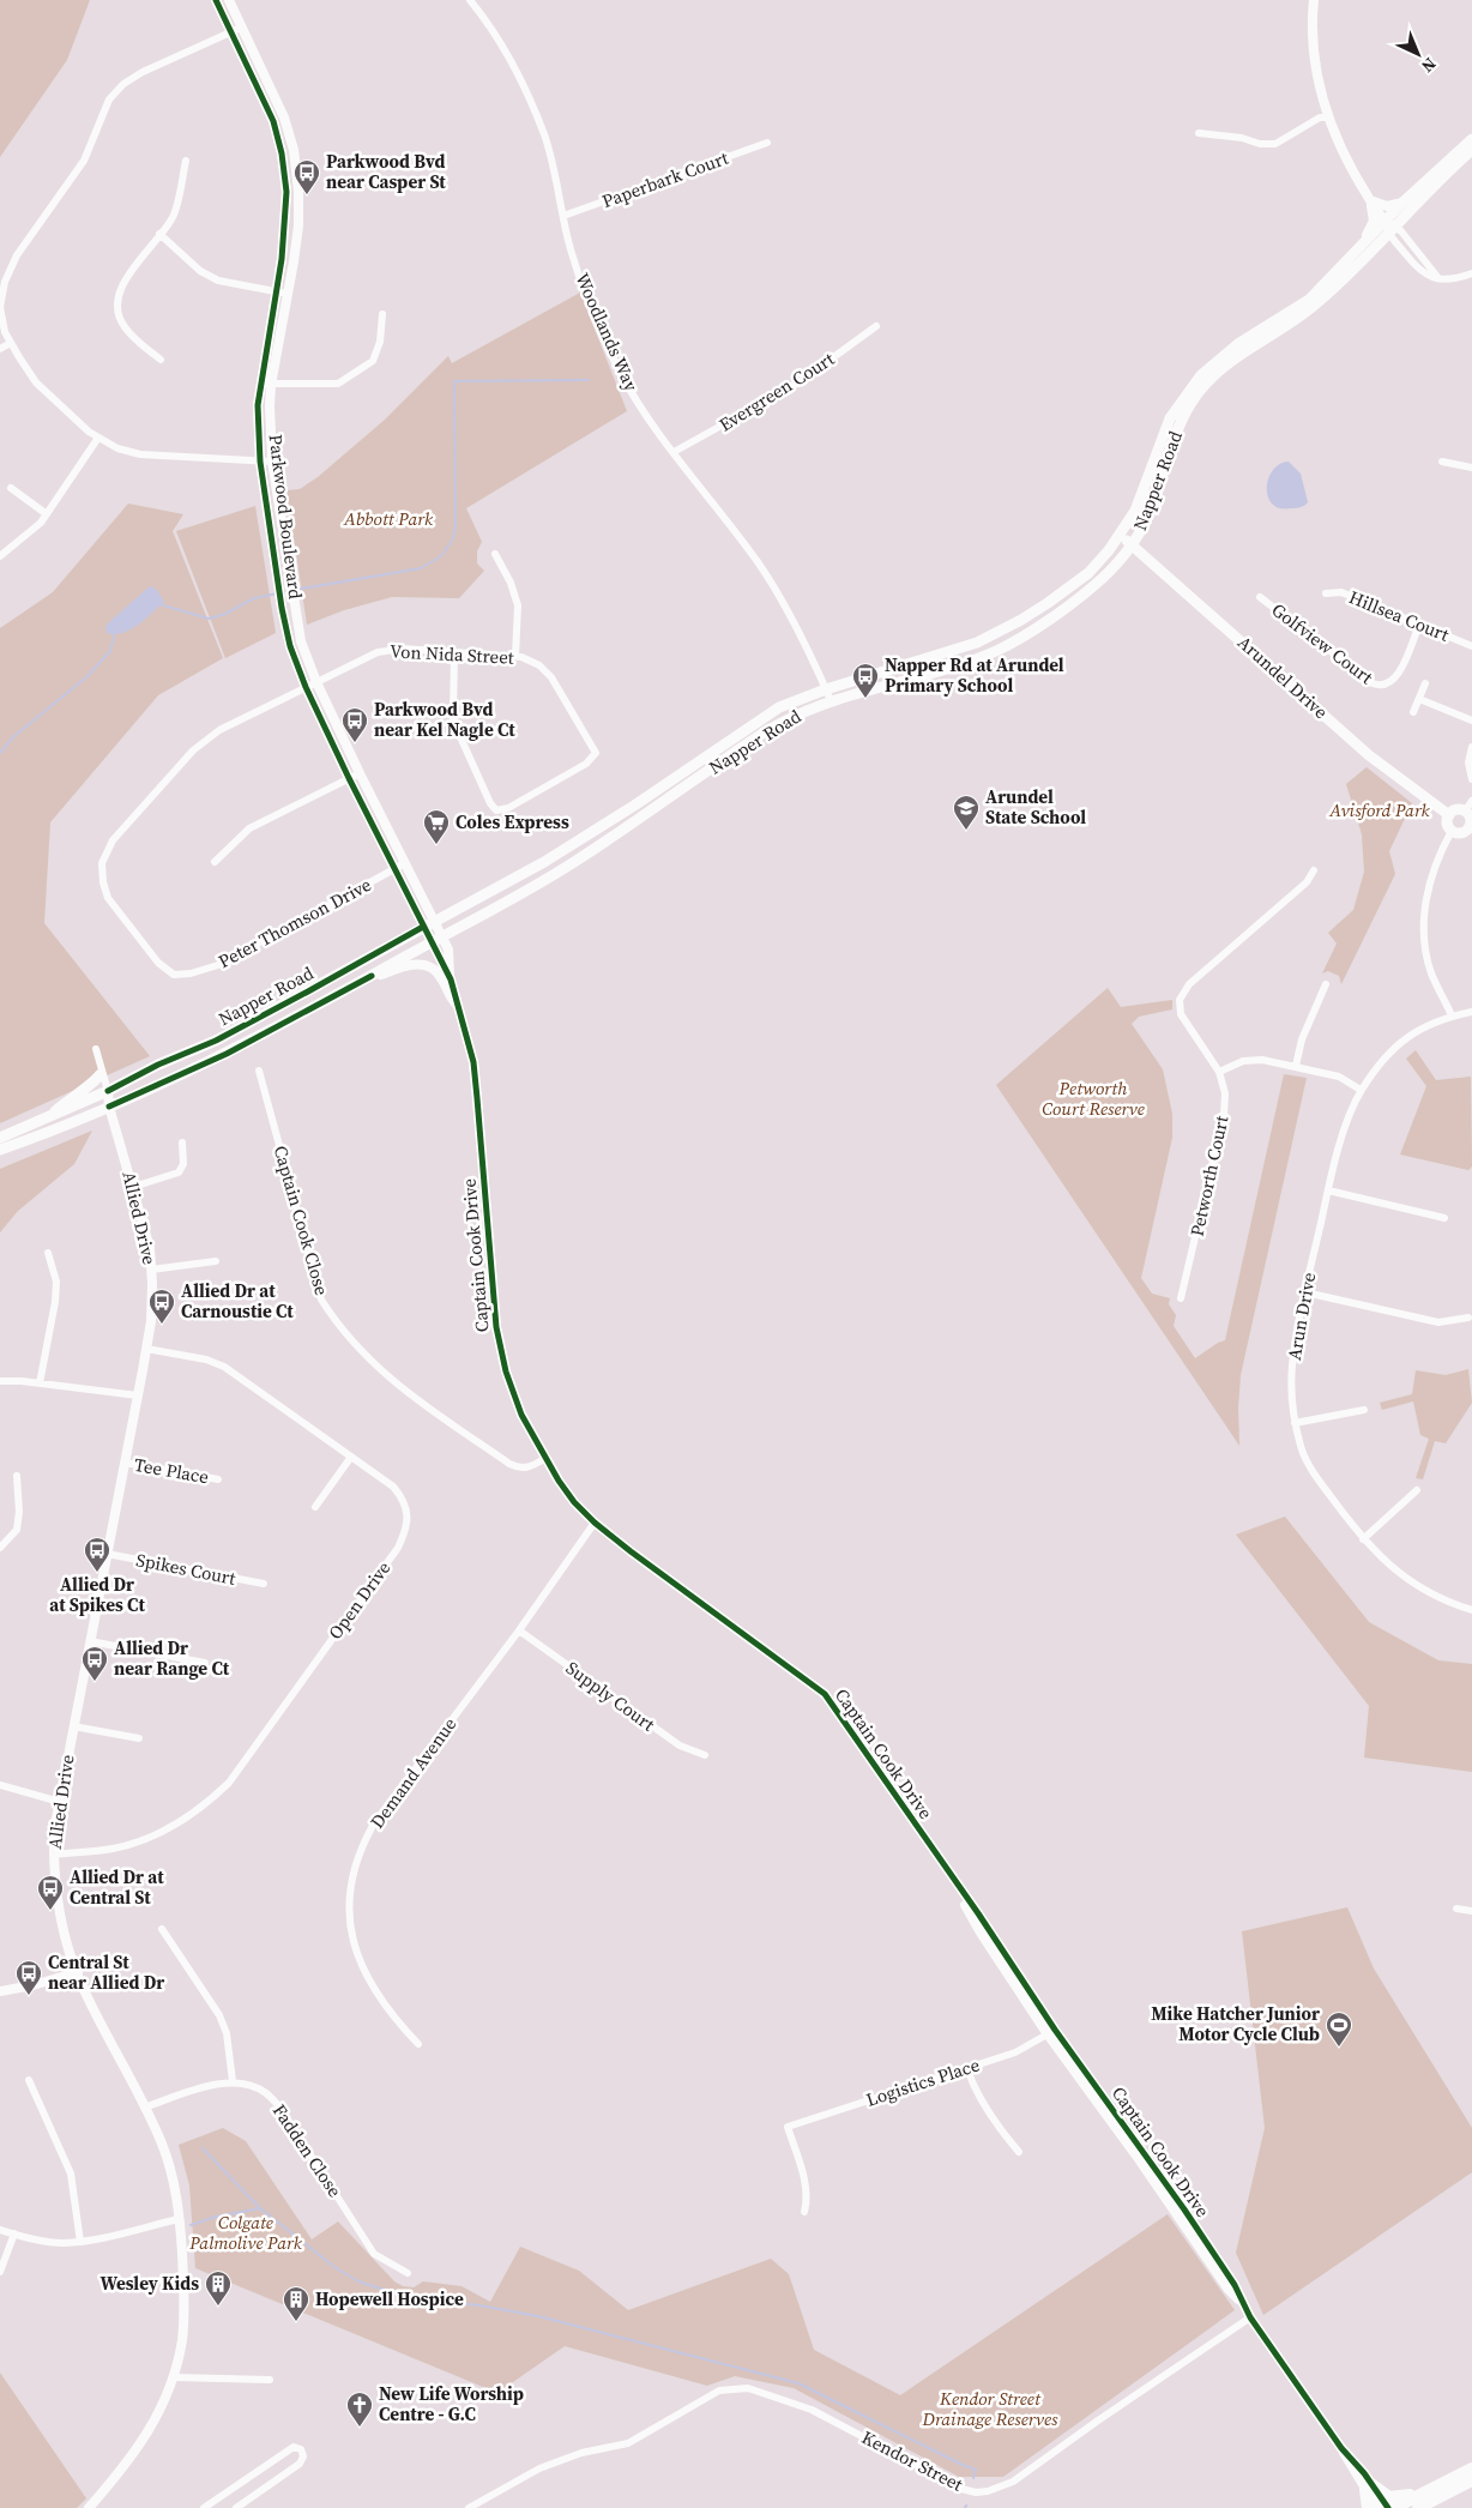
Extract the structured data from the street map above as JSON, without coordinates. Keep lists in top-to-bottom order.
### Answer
{
  "streets": {
    "main road": ["Napper Road", "Arundel Drive"],
    "street": [
      "Paperbark Court",
      "Woodlands Way",
      "Evergreen Court",
      "Parkwood Boulevard",
      "Hillsea Court",
      "Golfview Court",
      "Von Nida Street",
      "Peter Thomson Drive",
      "Petworth Court",
      "Allied Drive",
      "Captain Cook Close",
      "Captain Cook Drive",
      "Arun Drive",
      "Tee Place",
      "Spikes Court",
      "Open Drive",
      "Supply Court",
      "Demand Avenue",
      "Logistics Place",
      "Fadden Close",
      "Kendor Street"
    ]
  },
  "crossings": [
    ["Paperbark Court", "Woodlands Way"],
    ["Woodlands Way", "Evergreen Court"],
    ["Woodlands Way", "Napper Road"],
    ["Napper Road", "Parkwood Boulevard"],
    ["Napper Road", "Arundel Drive"],
    ["Napper Road", "Allied Drive"],
    ["Parkwood Boulevard", "Von Nida Street"],
    ["Parkwood Boulevard", "Peter Thomson Drive"],
    ["Parkwood Boulevard", "Captain Cook Drive"],
    ["Hillsea Court", "Golfview Court"],
    ["Von Nida Street", "Peter Thomson Drive"],
    ["Allied Drive", "Tee Place"],
    ["Allied Drive", "Spikes Court"],
    ["Allied Drive", "Open Drive"],
    ["Captain Cook Close", "Captain Cook Drive"],
    ["Captain Cook Drive", "Demand Avenue"],
    ["Captain Cook Drive", "Logistics Place"],
    ["Captain Cook Drive", "Kendor Street"],
    ["Supply Court", "Demand Avenue"]
  ],
  "parks": [
    "Abbott Park",
    "Avisford Park",
    "Petworth Court Reserve",
    "Colgate Palmolive Park",
    "Kendor Street Drainage Reserves"
  ],
  "places": {
    "bus stop": [
      "Parkwood Bvd near Casper St",
      "Napper Rd at Arundel Primary School",
      "Parkwood Bvd near Kel Nagle Ct",
      "Allied Dr at Carnoustie Ct",
      "Allied Dr at Spikes Ct",
      "Allied Dr near Range Ct",
      "Allied Dr at Central St",
      "Central St near Allied Dr"
    ],
    "school or university": ["Arundel State School"],
    "supermarket": ["Coles Express"],
    "sports": ["Mike Hatcher Junior Motor Cycle Club"],
    "building": ["Wesley Kids", "Hopewell Hospice"],
    "church": ["New Life Worship Centre - G.C"]
  },
  "north": "bottom right"
}
